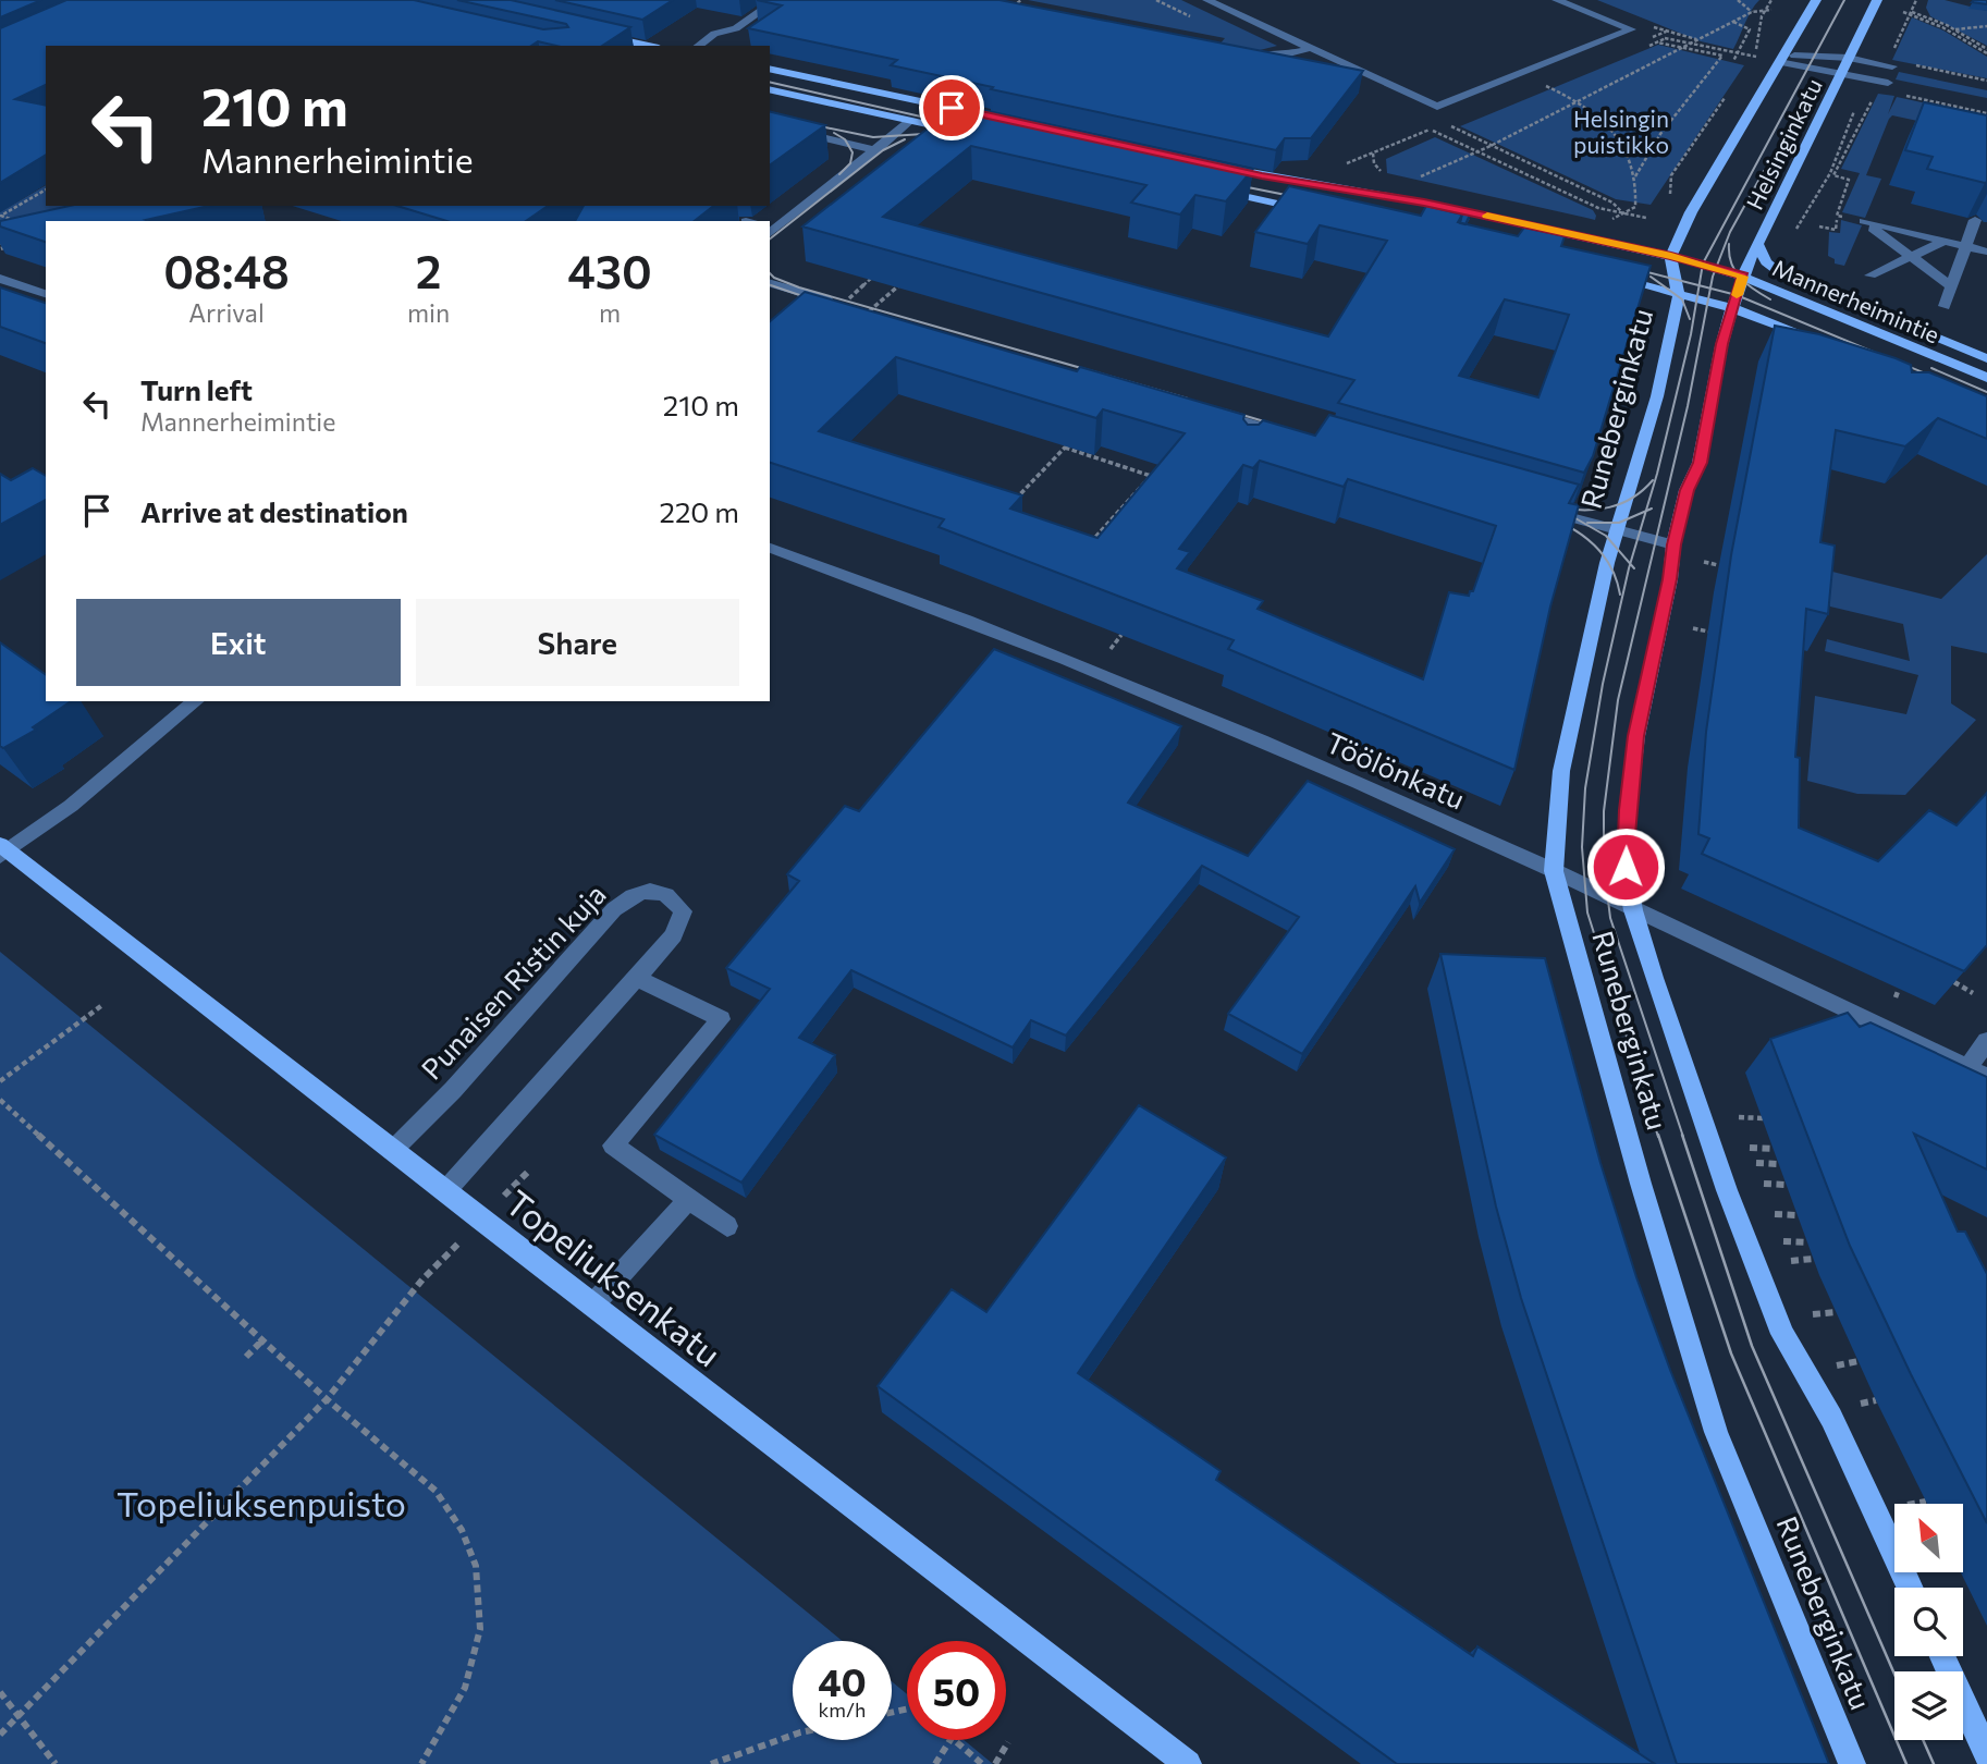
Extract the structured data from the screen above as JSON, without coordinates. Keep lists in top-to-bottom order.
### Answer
{
  "streets": {
    "main road": [
      "Helsinginkatu",
      "Mannerheimintie",
      "Runeberginkatu",
      "Topeliuksenkatu"
    ],
    "street": ["Töölönkatu", "Punaisen Ristin kuja"]
  },
  "crossings": [
    ["Helsinginkatu", "Mannerheimintie"],
    ["Helsinginkatu", "Runeberginkatu"],
    ["Mannerheimintie", "Runeberginkatu"],
    ["Runeberginkatu", "Töölönkatu"],
    ["Punaisen Ristin kuja", "Topeliuksenkatu"]
  ],
  "parks": ["Helsingin puistikko", "Topeliuksenpuisto"],
  "north": "top left",
  "page": {
    "turn": ["210 m", "Mannerheimintie"],
    "eta": [
      "08:48",
      "Arrival",
      "2",
      "min",
      "430",
      "m"
    ],
    "list": [
      {
        "name": "Turn left",
        "note": "Mannerheimintie",
        "value": "210 m"
      },
      {
        "name": "Arrive at destination",
        "value": "220 m"
      }
    ],
    "buttons": ["Exit", "Share"],
    "speed": "40 km/h",
    "limit": "50"
  }
}
